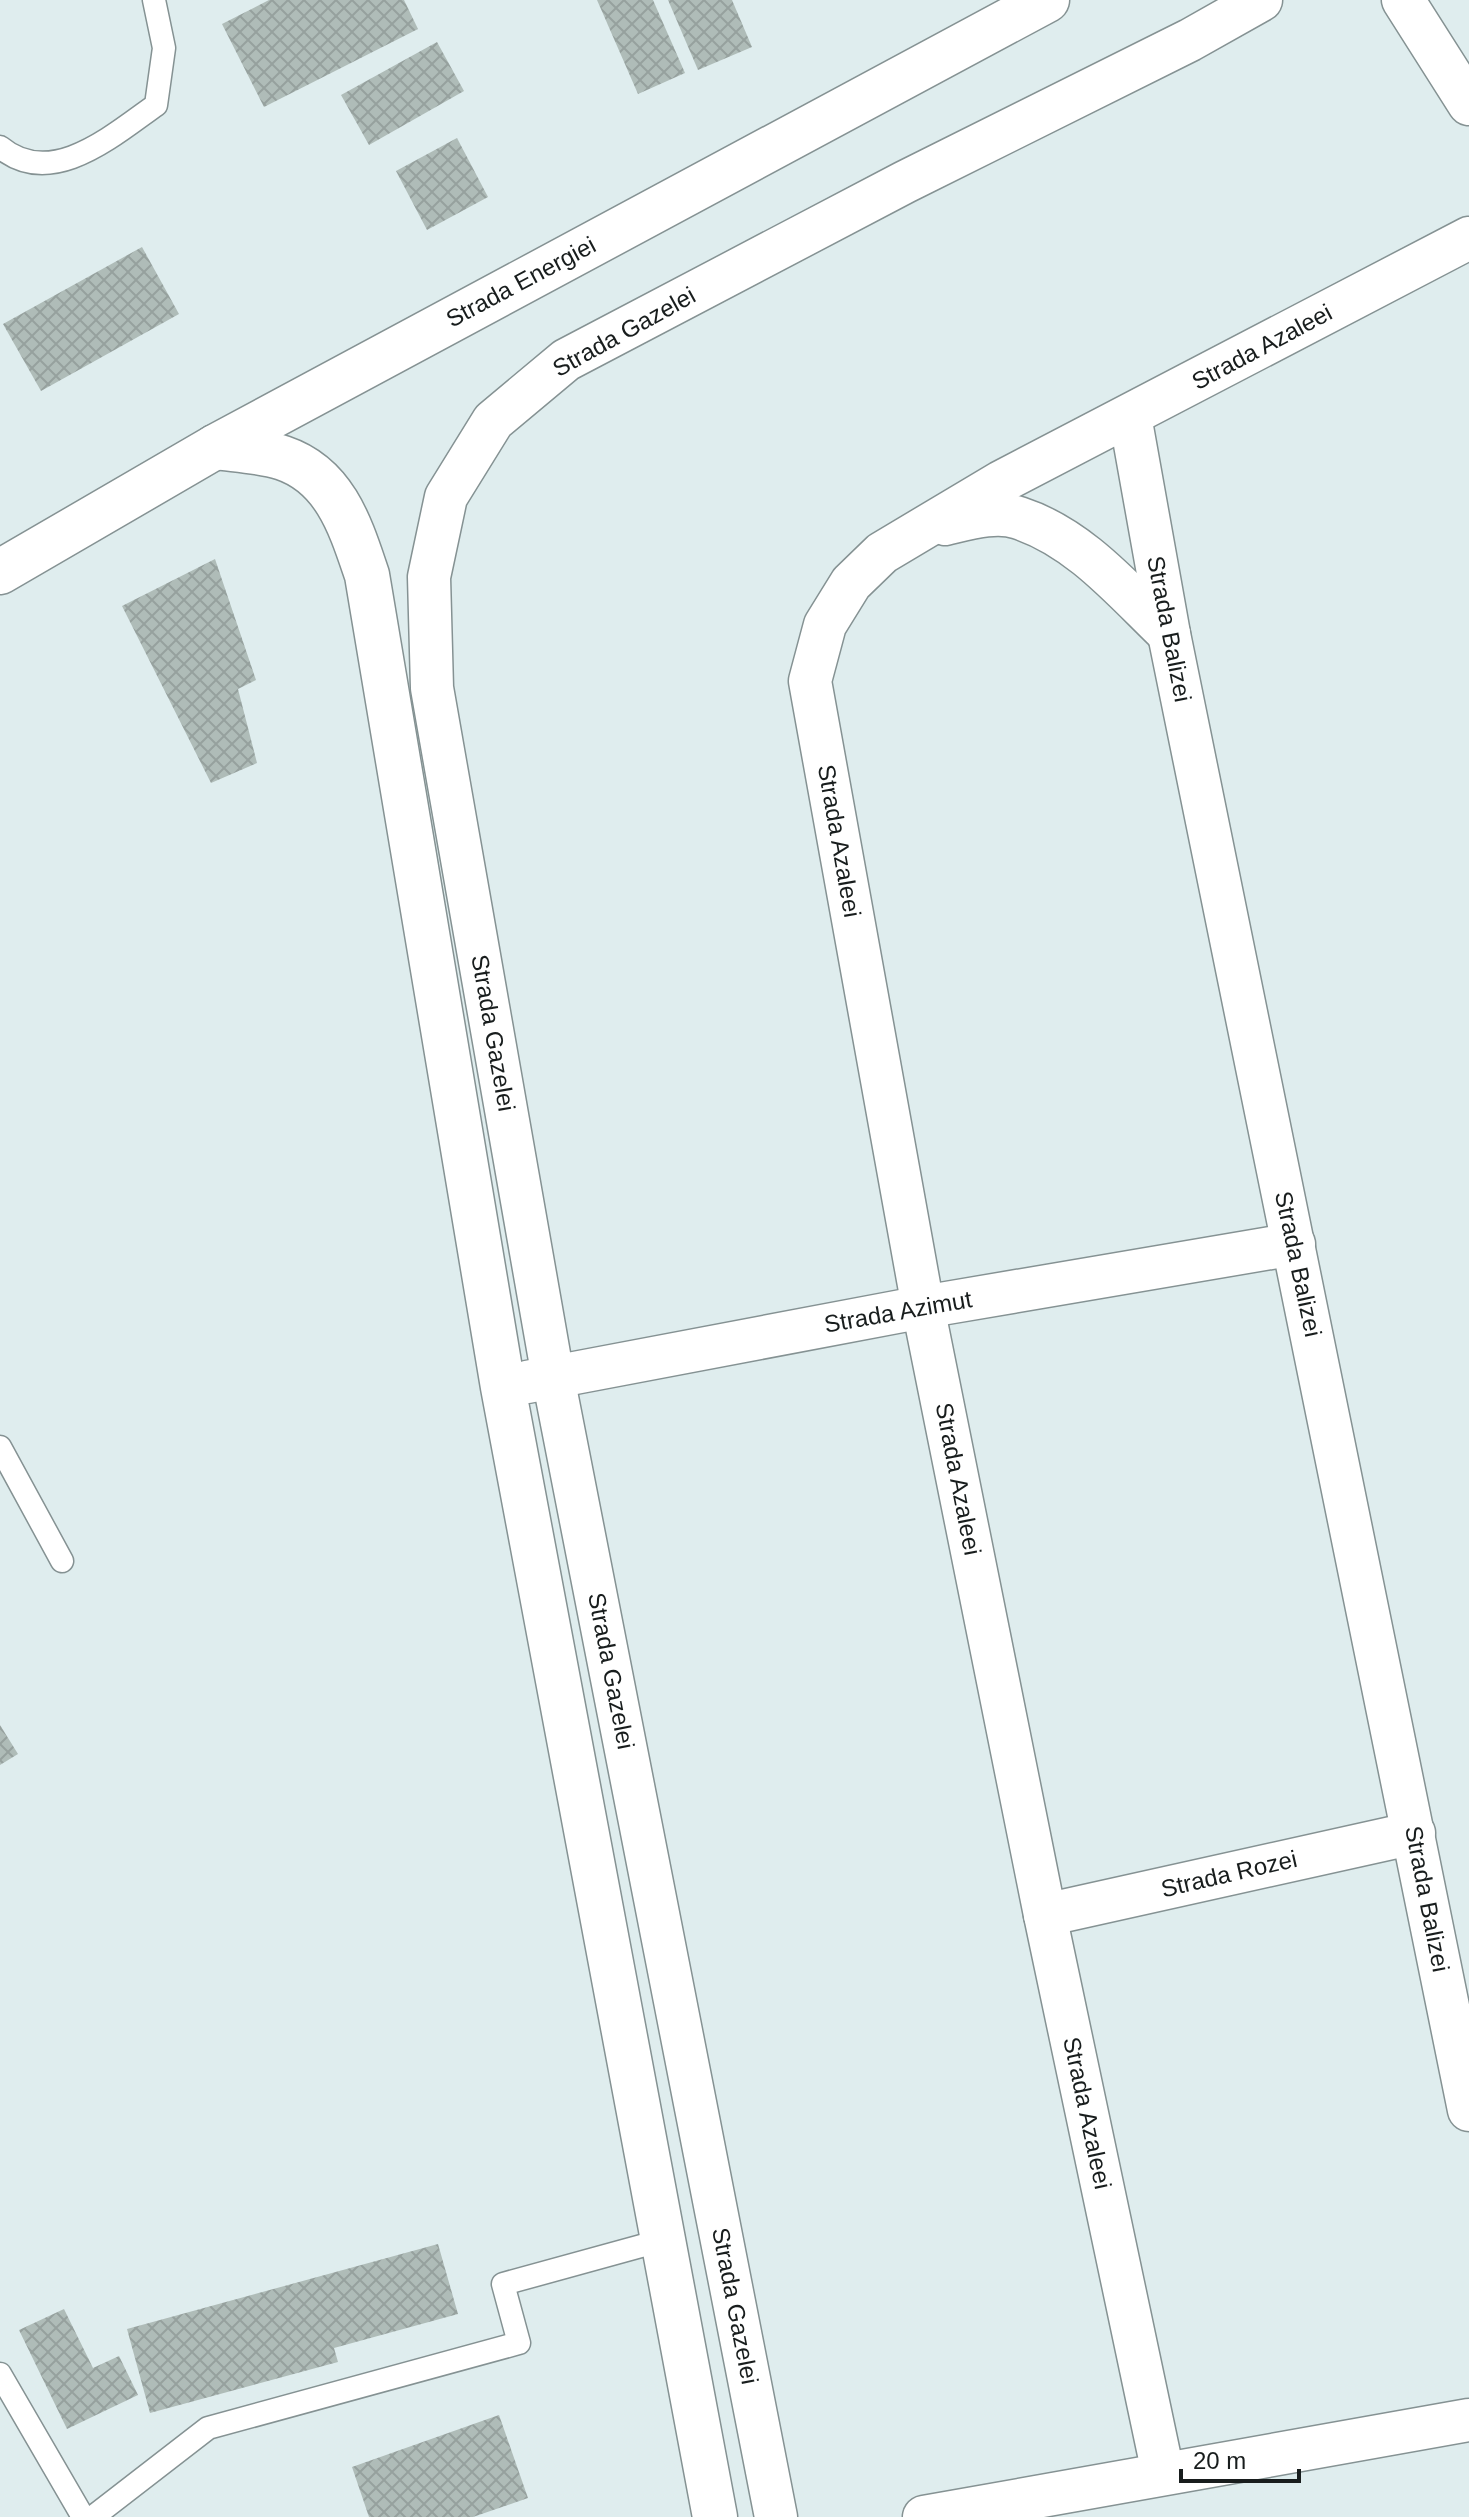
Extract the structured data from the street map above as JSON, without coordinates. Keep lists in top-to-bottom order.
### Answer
{
  "streets": {
    "street": [
      "Strada Energiei",
      "Strada Gazelei",
      "Strada Azaleei",
      "Strada Balizei",
      "Strada Azimut",
      "Strada Rozei"
    ]
  },
  "crossings": [
    ["Strada Energiei", "Strada Gazelei"],
    ["Strada Gazelei", "Strada Azimut"],
    ["Strada Azaleei", "Strada Balizei"],
    ["Strada Azaleei", "Strada Azimut"],
    ["Strada Azaleei", "Strada Rozei"],
    ["Strada Balizei", "Strada Azimut"],
    ["Strada Balizei", "Strada Rozei"]
  ],
  "scale_bar": "20 m"
}
